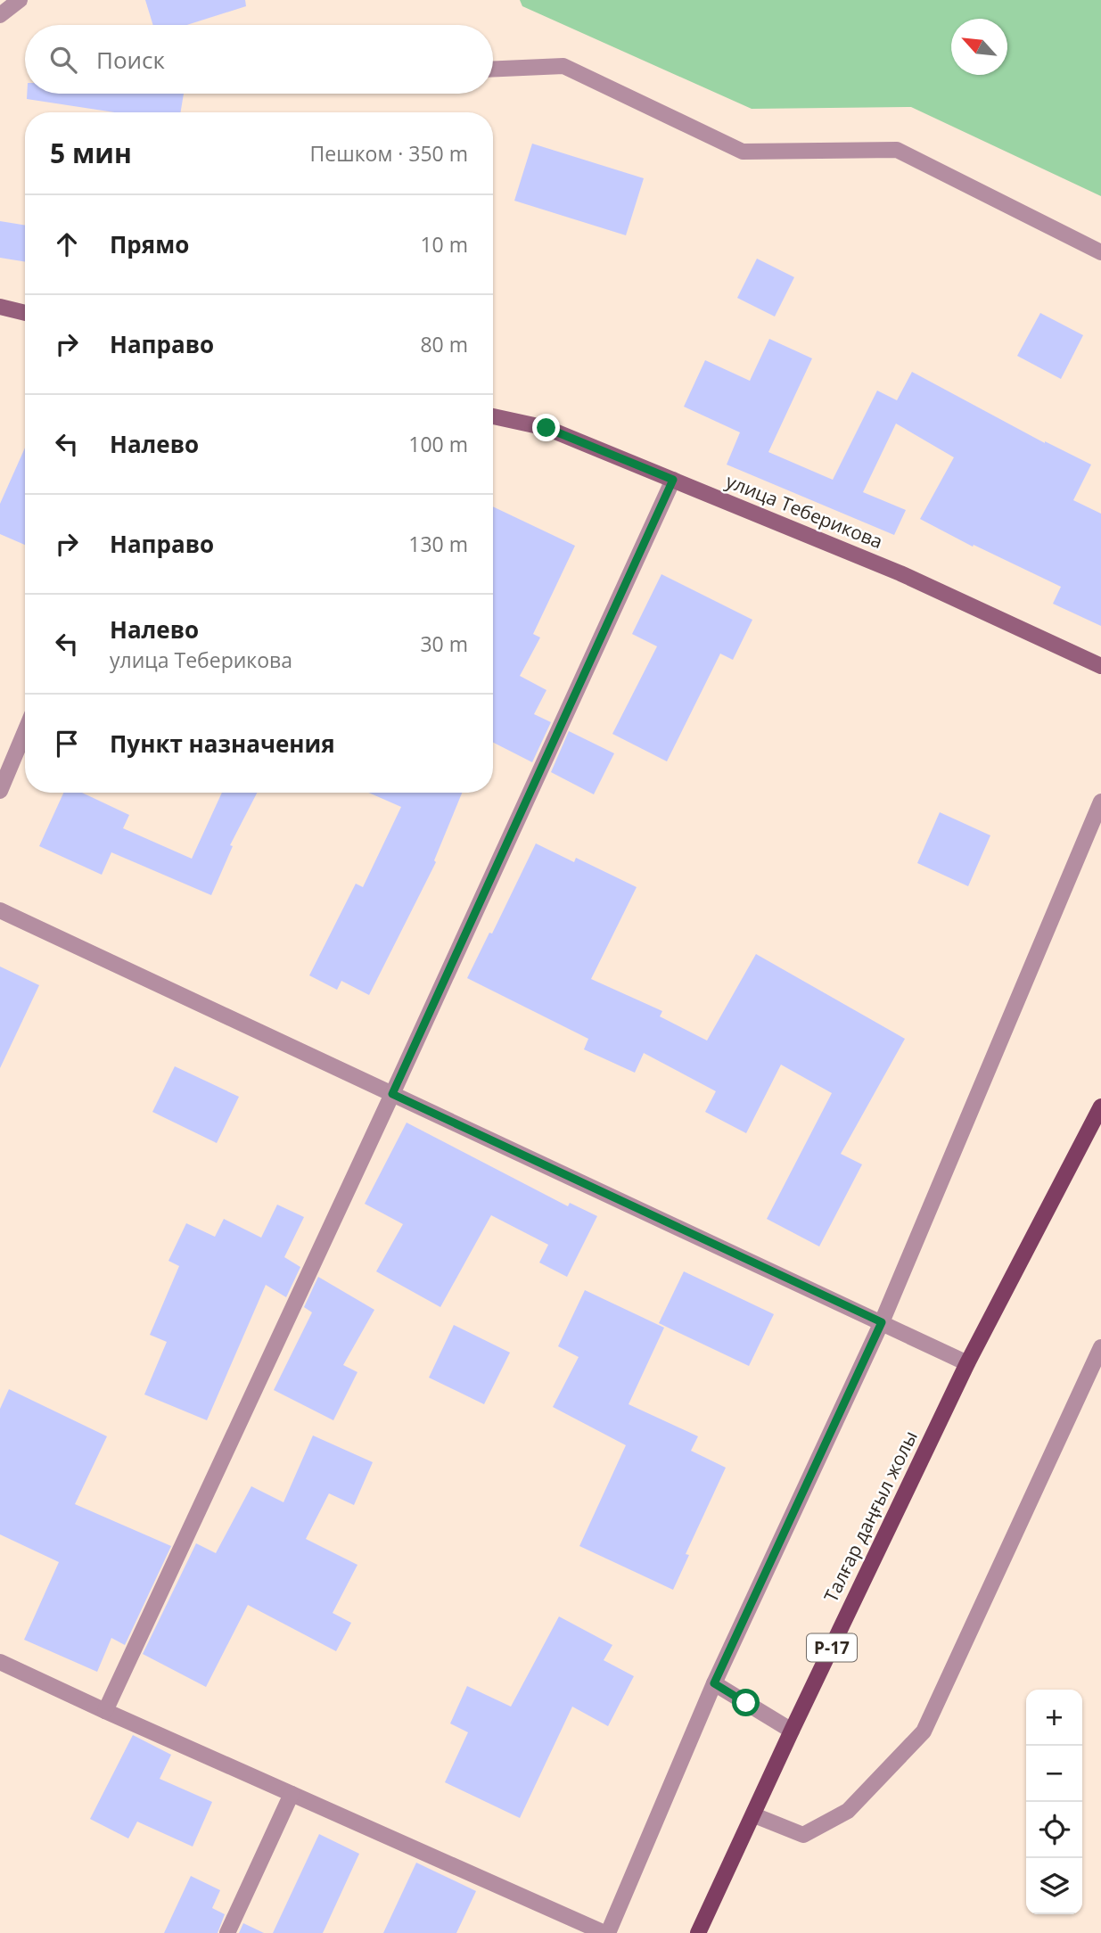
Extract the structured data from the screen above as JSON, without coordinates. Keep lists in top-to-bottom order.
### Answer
{
  "streets": {
    "main road": ["Талғар даңғыл жолы", "P-17"],
    "street": ["улица Теберикова"]
  },
  "north": "top left",
  "page": {
    "search": "Поиск",
    "heading": ["5 мин", "Пешком · 350 m"],
    "list": [
      ["Прямо", "10 m"],
      ["Направо", "80 m"],
      ["Налево", "100 m"],
      ["Направо", "130 m"],
      ["Налево", "улица Теберикова", "30 m"],
      "Пункт назначения"
    ],
    "map_buttons": ["+", "−"]
  }
}
